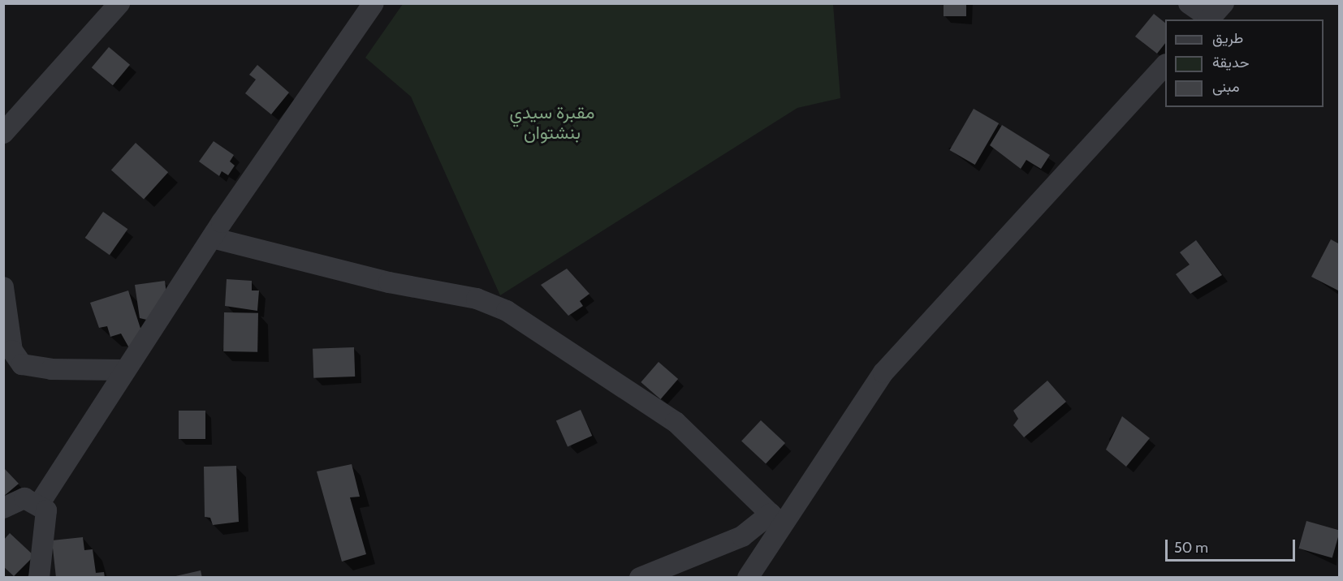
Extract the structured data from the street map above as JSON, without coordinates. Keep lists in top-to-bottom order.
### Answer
{
  "parks": ["مقبرة سيدي بنشتوان"],
  "legend": ["طريق", "حديقة", "مبنى"],
  "scale_bar": "50 m"
}
